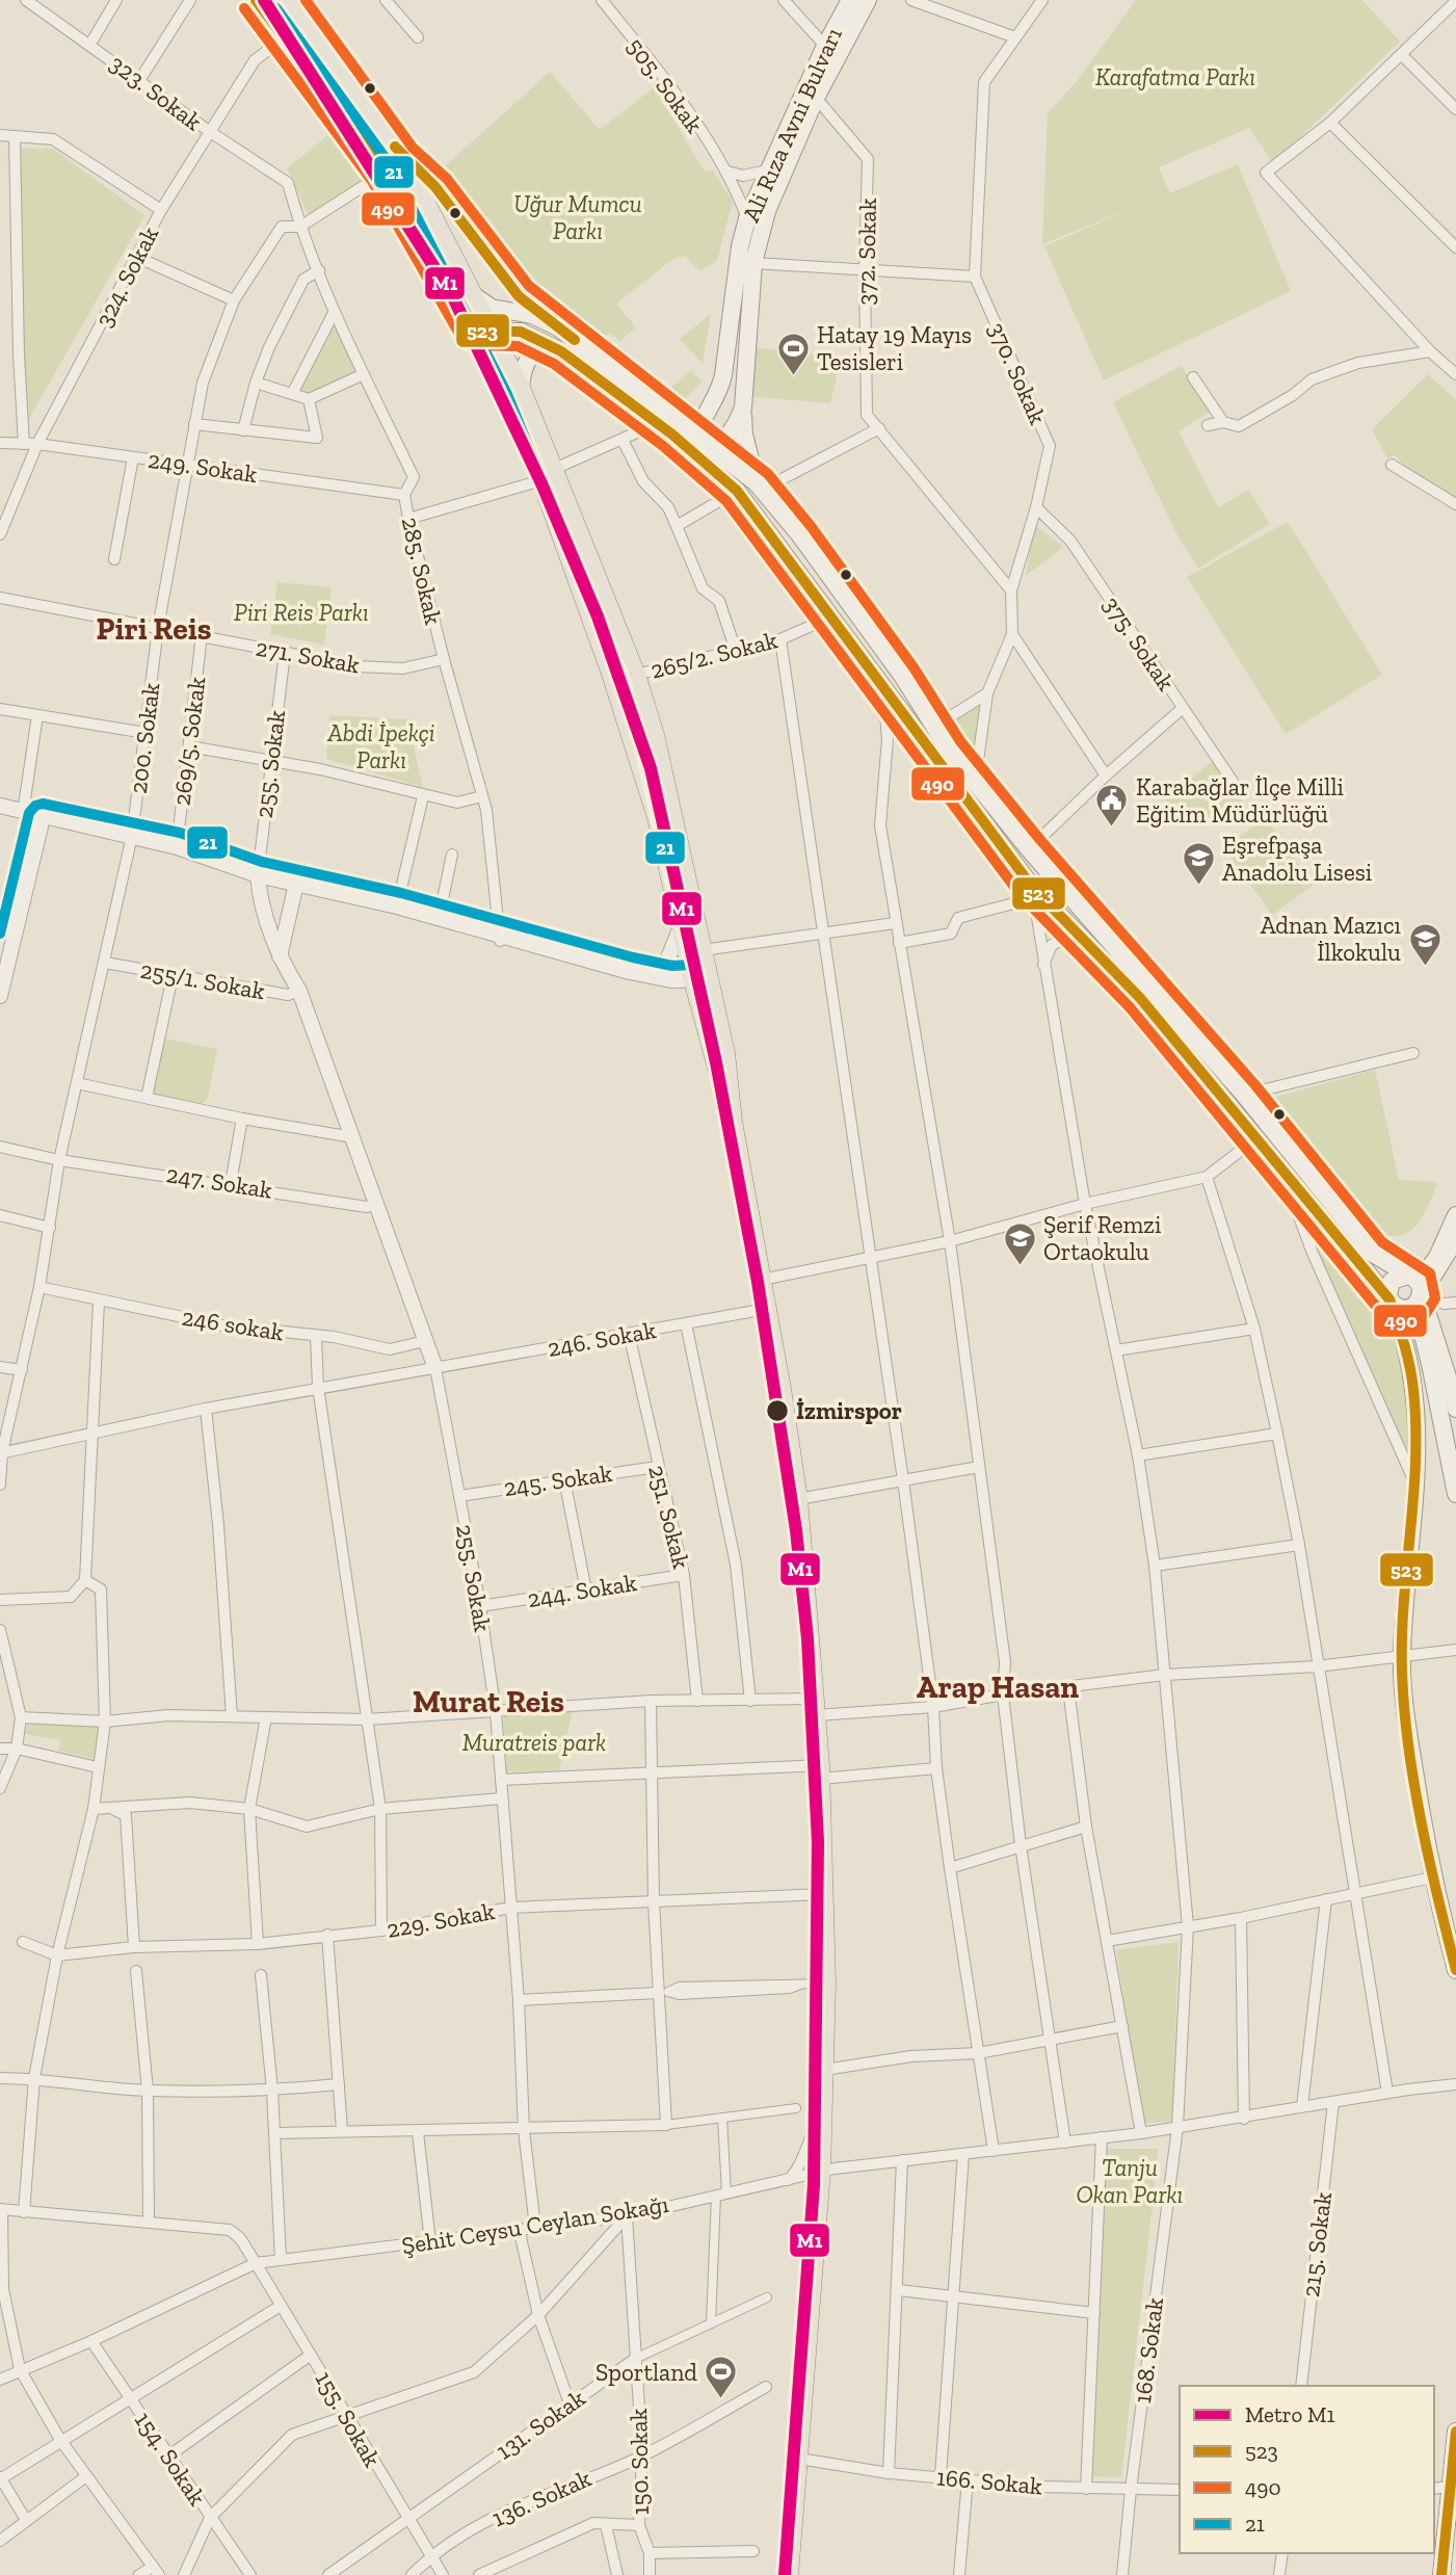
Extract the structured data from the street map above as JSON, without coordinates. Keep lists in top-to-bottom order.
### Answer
{
  "streets": {
    "main road": ["Ali Rıza Avni Bulvarı"],
    "street": [
      "505. Sokak",
      "323. Sokak",
      "372. Sokak",
      "324. Sokak",
      "370. Sokak",
      "249. Sokak",
      "285. Sokak",
      "375. Sokak",
      "265/2. Sokak",
      "271. Sokak",
      "200. Sokak",
      "269/5. Sokak",
      "255. Sokak",
      "255/1. Sokak",
      "247. Sokak",
      "246 sokak",
      "246. Sokak",
      "245. Sokak",
      "251. Sokak",
      "244. Sokak",
      "229. Sokak",
      "Şehit Ceysu Ceylan Sokağı",
      "215. Sokak",
      "168. Sokak",
      "155. Sokak",
      "131. Sokak",
      "154. Sokak",
      "150. Sokak",
      "166. Sokak",
      "136. Sokak"
    ]
  },
  "crossings": [
    ["505. Sokak", "Ali Rıza Avni Bulvarı"],
    ["323. Sokak", "324. Sokak"],
    ["323. Sokak", "285. Sokak"],
    ["Ali Rıza Avni Bulvarı", "372. Sokak"],
    ["372. Sokak", "370. Sokak"],
    ["324. Sokak", "249. Sokak"],
    ["370. Sokak", "375. Sokak"],
    ["249. Sokak", "285. Sokak"],
    ["249. Sokak", "200. Sokak"],
    ["285. Sokak", "271. Sokak"],
    ["285. Sokak", "200. Sokak"],
    ["271. Sokak", "200. Sokak"],
    ["271. Sokak", "269/5. Sokak"],
    ["271. Sokak", "255. Sokak"],
    ["200. Sokak", "255/1. Sokak"],
    ["200. Sokak", "247. Sokak"],
    ["200. Sokak", "246 sokak"],
    ["200. Sokak", "246. Sokak"],
    ["255. Sokak", "255/1. Sokak"],
    ["255. Sokak", "247. Sokak"],
    ["255. Sokak", "246 sokak"],
    ["255. Sokak", "246. Sokak"],
    ["255. Sokak", "245. Sokak"],
    ["255. Sokak", "244. Sokak"],
    ["255. Sokak", "229. Sokak"],
    ["255. Sokak", "Şehit Ceysu Ceylan Sokağı"],
    ["246. Sokak", "251. Sokak"],
    ["245. Sokak", "251. Sokak"],
    ["251. Sokak", "244. Sokak"],
    ["Şehit Ceysu Ceylan Sokağı", "215. Sokak"],
    ["Şehit Ceysu Ceylan Sokağı", "168. Sokak"],
    ["Şehit Ceysu Ceylan Sokağı", "155. Sokak"],
    ["Şehit Ceysu Ceylan Sokağı", "154. Sokak"],
    ["Şehit Ceysu Ceylan Sokağı", "150. Sokak"],
    ["168. Sokak", "166. Sokak"],
    ["155. Sokak", "131. Sokak"],
    ["155. Sokak", "136. Sokak"],
    ["131. Sokak", "150. Sokak"],
    ["150. Sokak", "136. Sokak"]
  ],
  "districts": ["Piri Reis", "Arap Hasan", "Murat Reis"],
  "parks": [
    "Karafatma Parkı",
    "Uğur Mumcu Parkı",
    "Piri Reis Parkı",
    "Abdi İpekçi Parkı",
    "Muratreis park",
    "Tanju Okan Parkı"
  ],
  "places": {
    "sports": ["Hatay 19 Mayıs Tesisleri", "Sportland"],
    "public building": ["Karabağlar İlçe Milli Eğitim Müdürlüğü"],
    "school or university": ["Eşrefpaşa Anadolu Lisesi", "Adnan Mazıcı İlkokulu", "Şerif Remzi Ortaokulu"],
    "other": ["İzmirspor"]
  },
  "lines": [
    "metro line M1",
    "transit line 523",
    "transit line 490",
    "transit line 21"
  ],
  "legend": [
    "Metro M1",
    "523",
    "490",
    "21"
  ]
}
